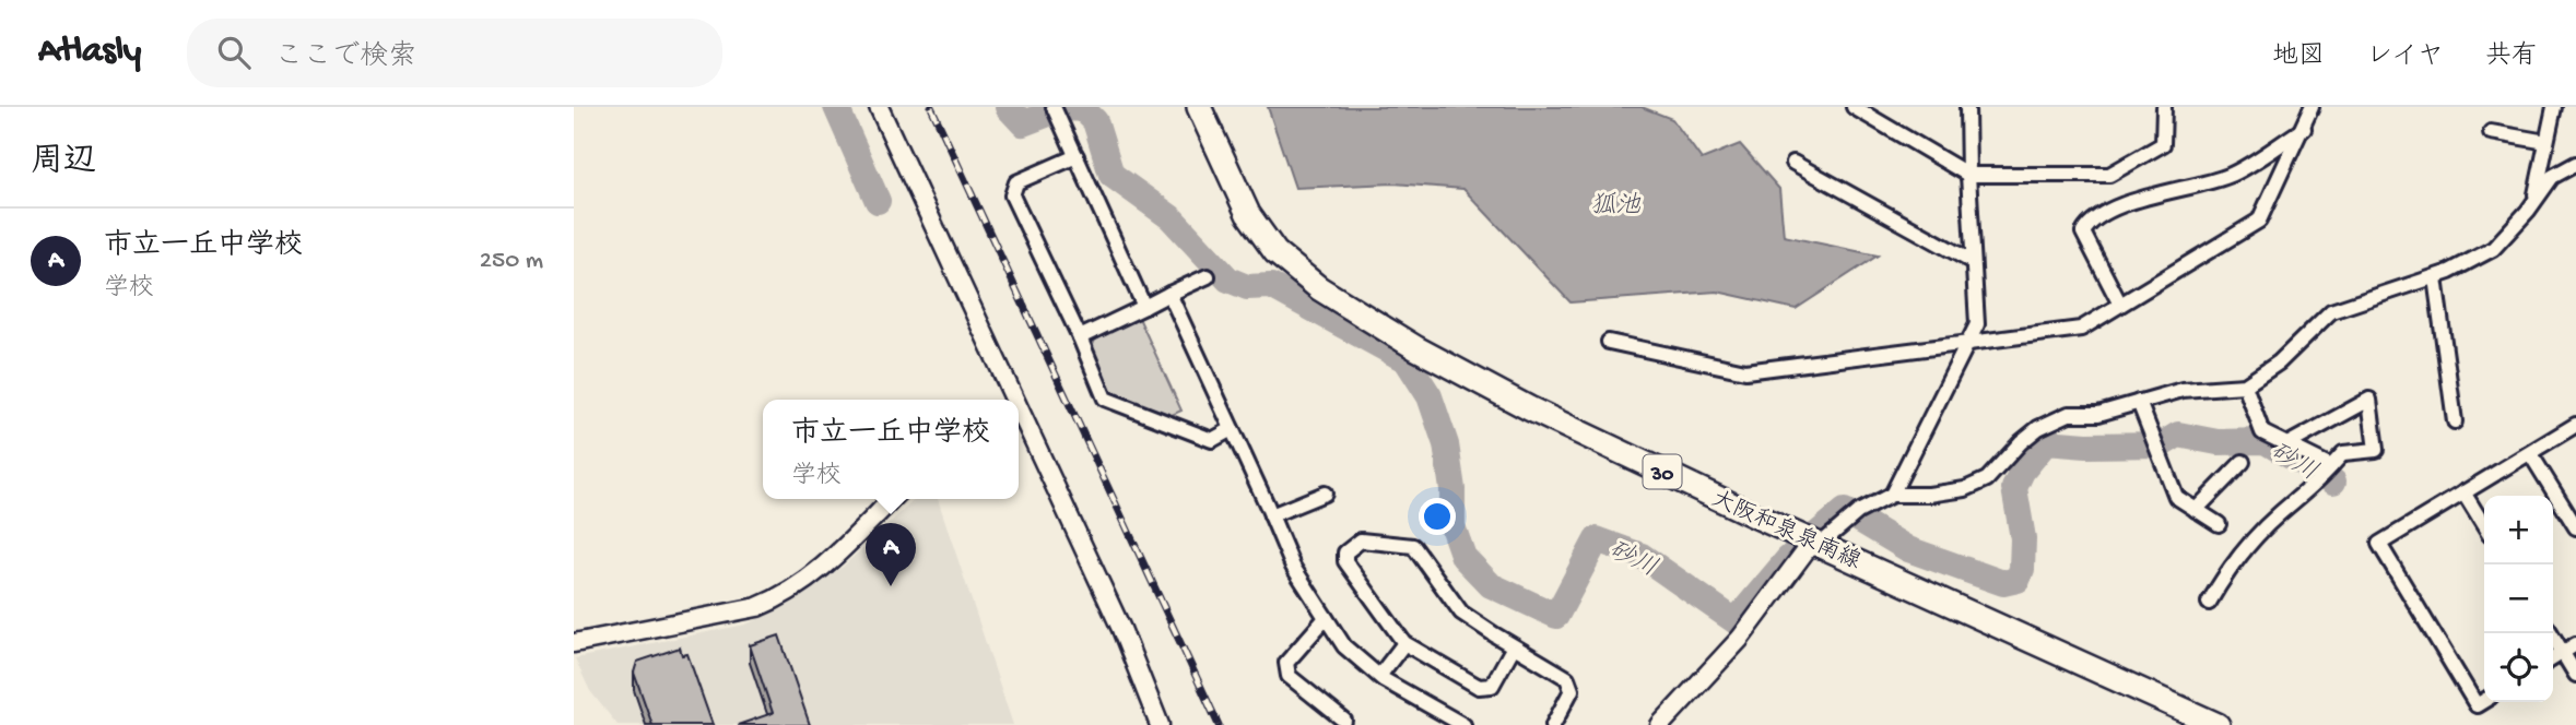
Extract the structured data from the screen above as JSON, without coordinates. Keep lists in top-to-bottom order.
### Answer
{
  "streets": {
    "main road": ["30", "大阪和泉泉南線"]
  },
  "water": ["狐池", "砂川"],
  "page": {
    "header": "Atlasly",
    "search": "ここで検索",
    "nav": ["地図", "レイヤ", "共有"],
    "heading": "周辺",
    "list": [
      {
        "mark": "A",
        "name": "市立一丘中学校",
        "note": "学校",
        "value": "250 m"
      }
    ],
    "popup": ["市立一丘中学校", "学校"],
    "map_buttons": ["+", "−"],
    "pins": "A"
  }
}
